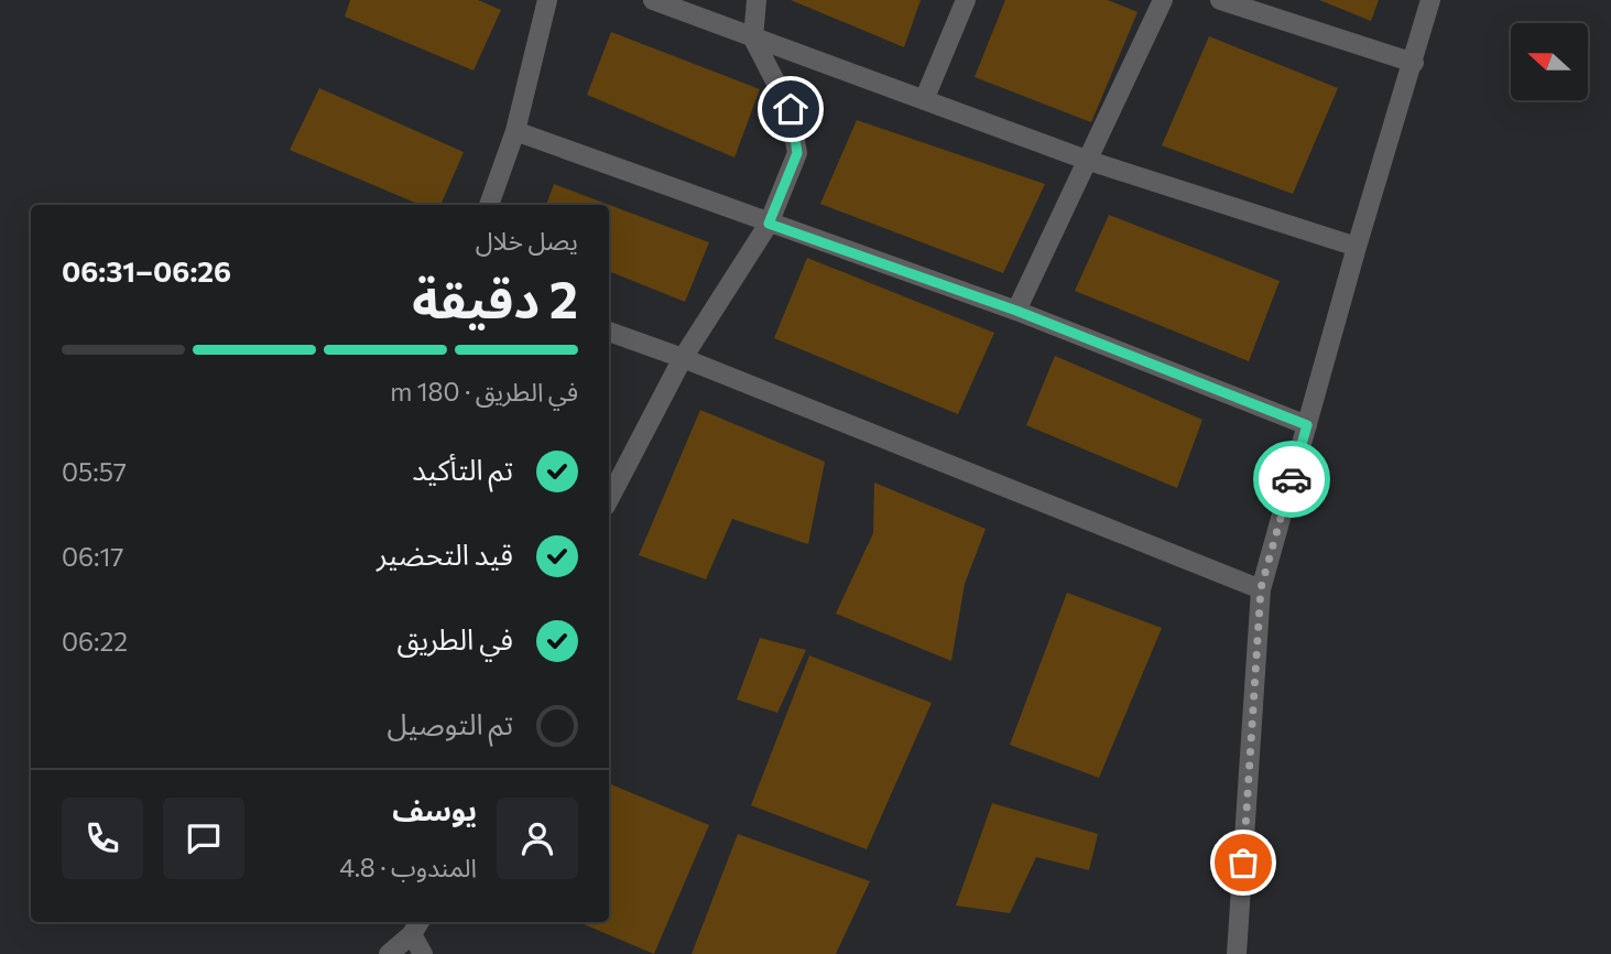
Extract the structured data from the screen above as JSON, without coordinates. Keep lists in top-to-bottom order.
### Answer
{
  "north": "left",
  "page": {
    "heading": ["2 دقيقة", "يصل خلال", "06:26–06:31"],
    "panel": ["يوسف", "المندوب · 4.8"],
    "bar": "في الطريق · 180 m",
    "list": [
      ["تم التأكيد", "05:57"],
      ["قيد التحضير", "06:17"],
      ["في الطريق", "06:22"],
      "تم التوصيل"
    ]
  }
}
